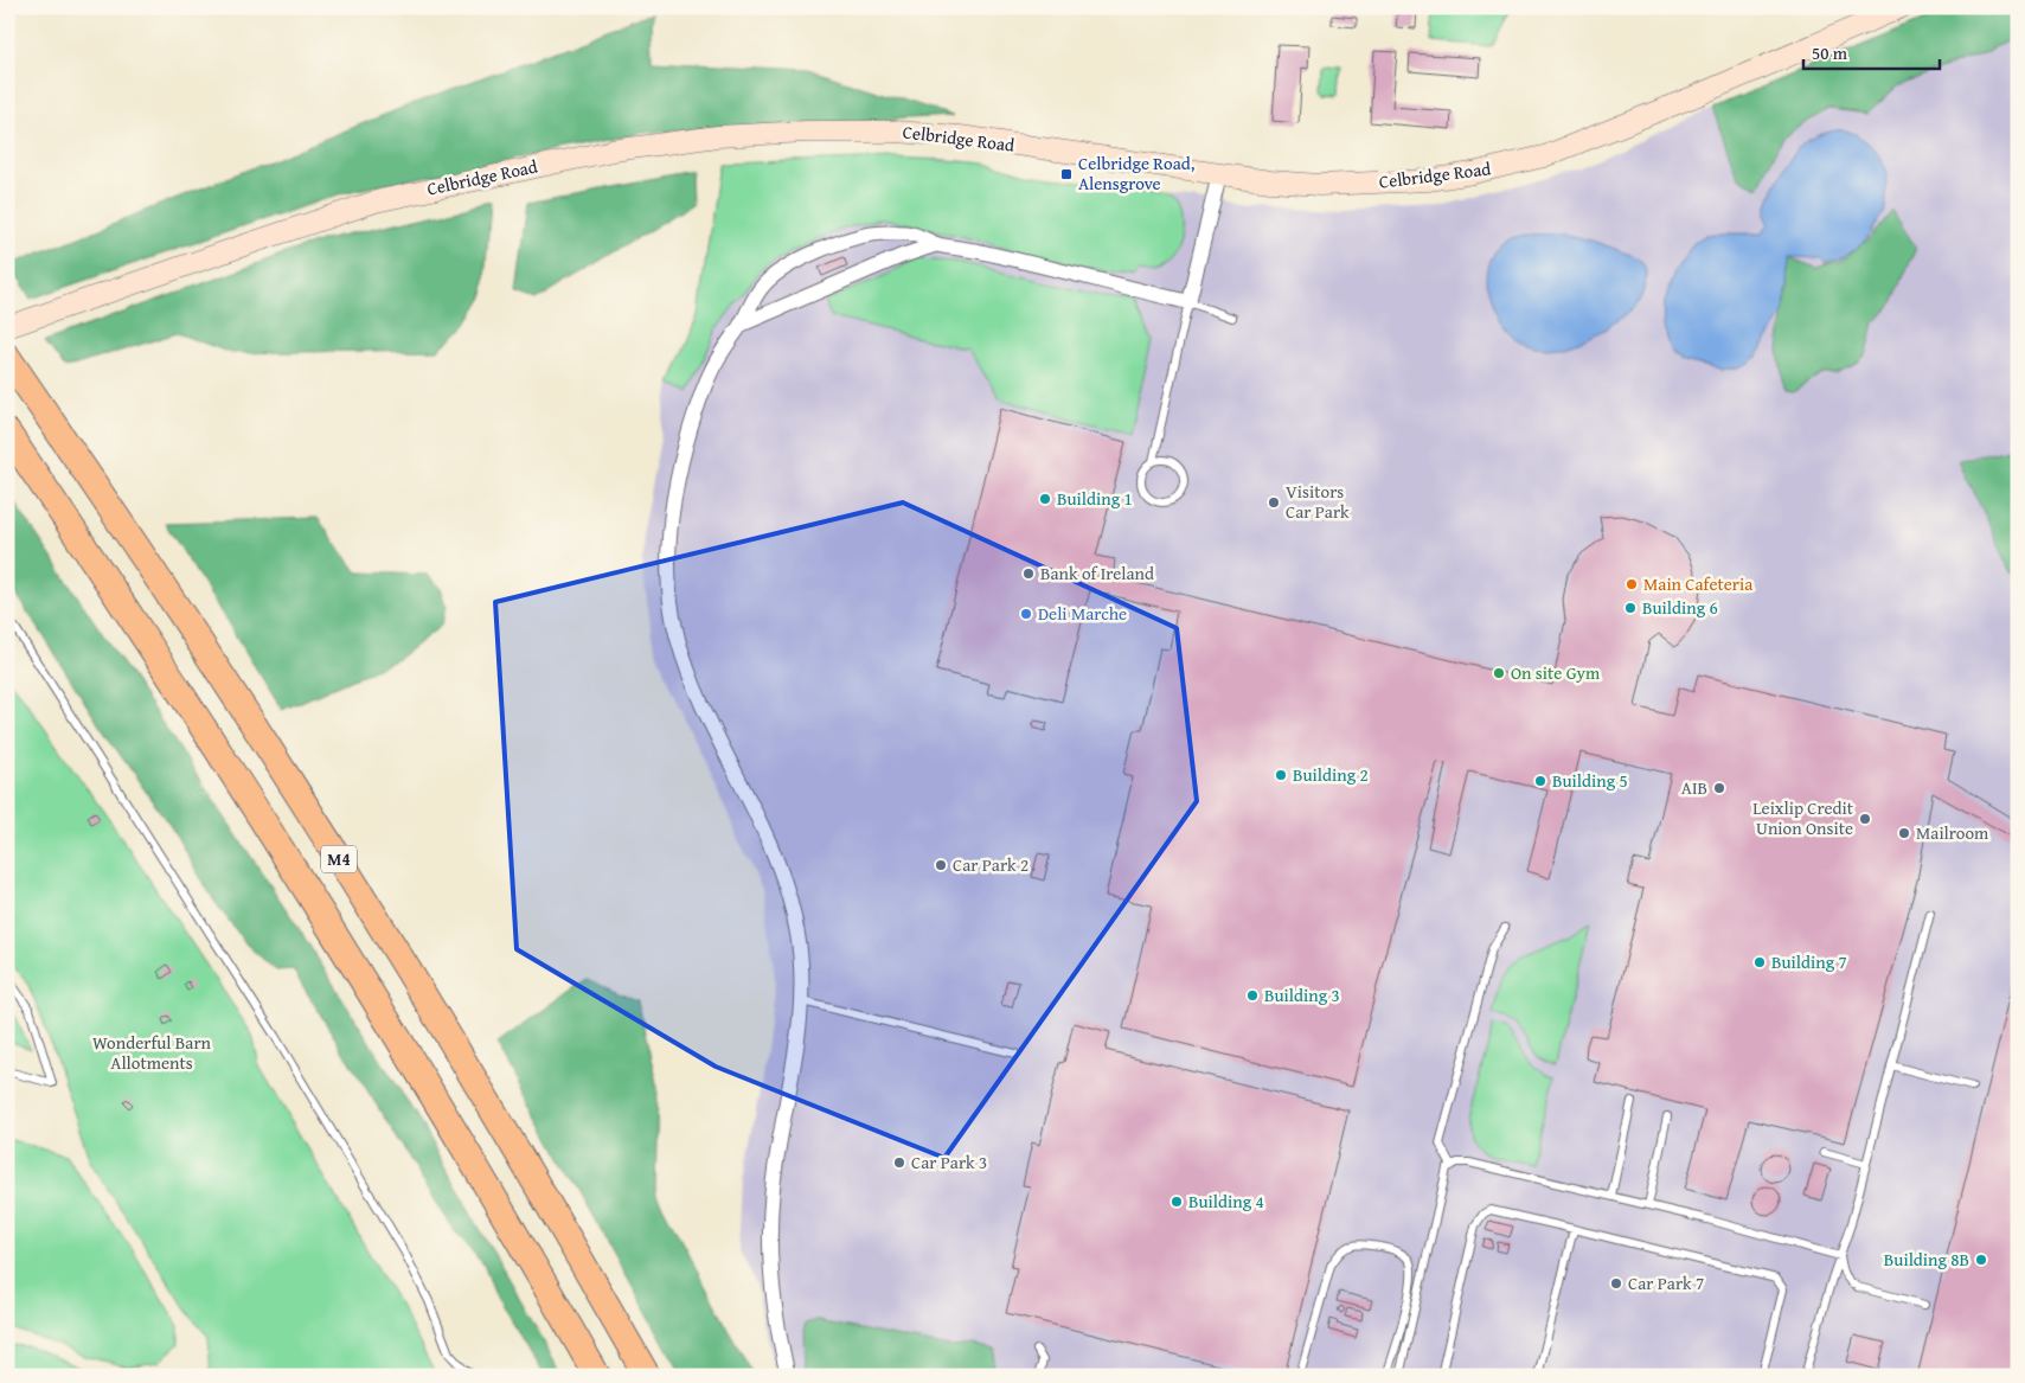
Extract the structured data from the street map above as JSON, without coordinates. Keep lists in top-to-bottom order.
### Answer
{
  "streets": {
    "highway": ["M4"],
    "main road": ["Celbridge Road"]
  },
  "parks": ["Wonderful Barn Allotments"],
  "places": {
    "transit": ["Celbridge Road, Alensgrove"],
    "other": [
      "Building 1",
      "Visitors Car Park",
      "Bank of Ireland",
      "Main Cafeteria",
      "Building 6",
      "Deli Marche",
      "On site Gym",
      "Building 2",
      "Building 5",
      "AIB",
      "Leixlip Credit Union Onsite",
      "Mailroom",
      "Car Park 2",
      "Building 7",
      "Building 3",
      "Car Park 3",
      "Building 4",
      "Building 8B",
      "Car Park 7"
    ]
  },
  "scale_bar": "50 m"
}
